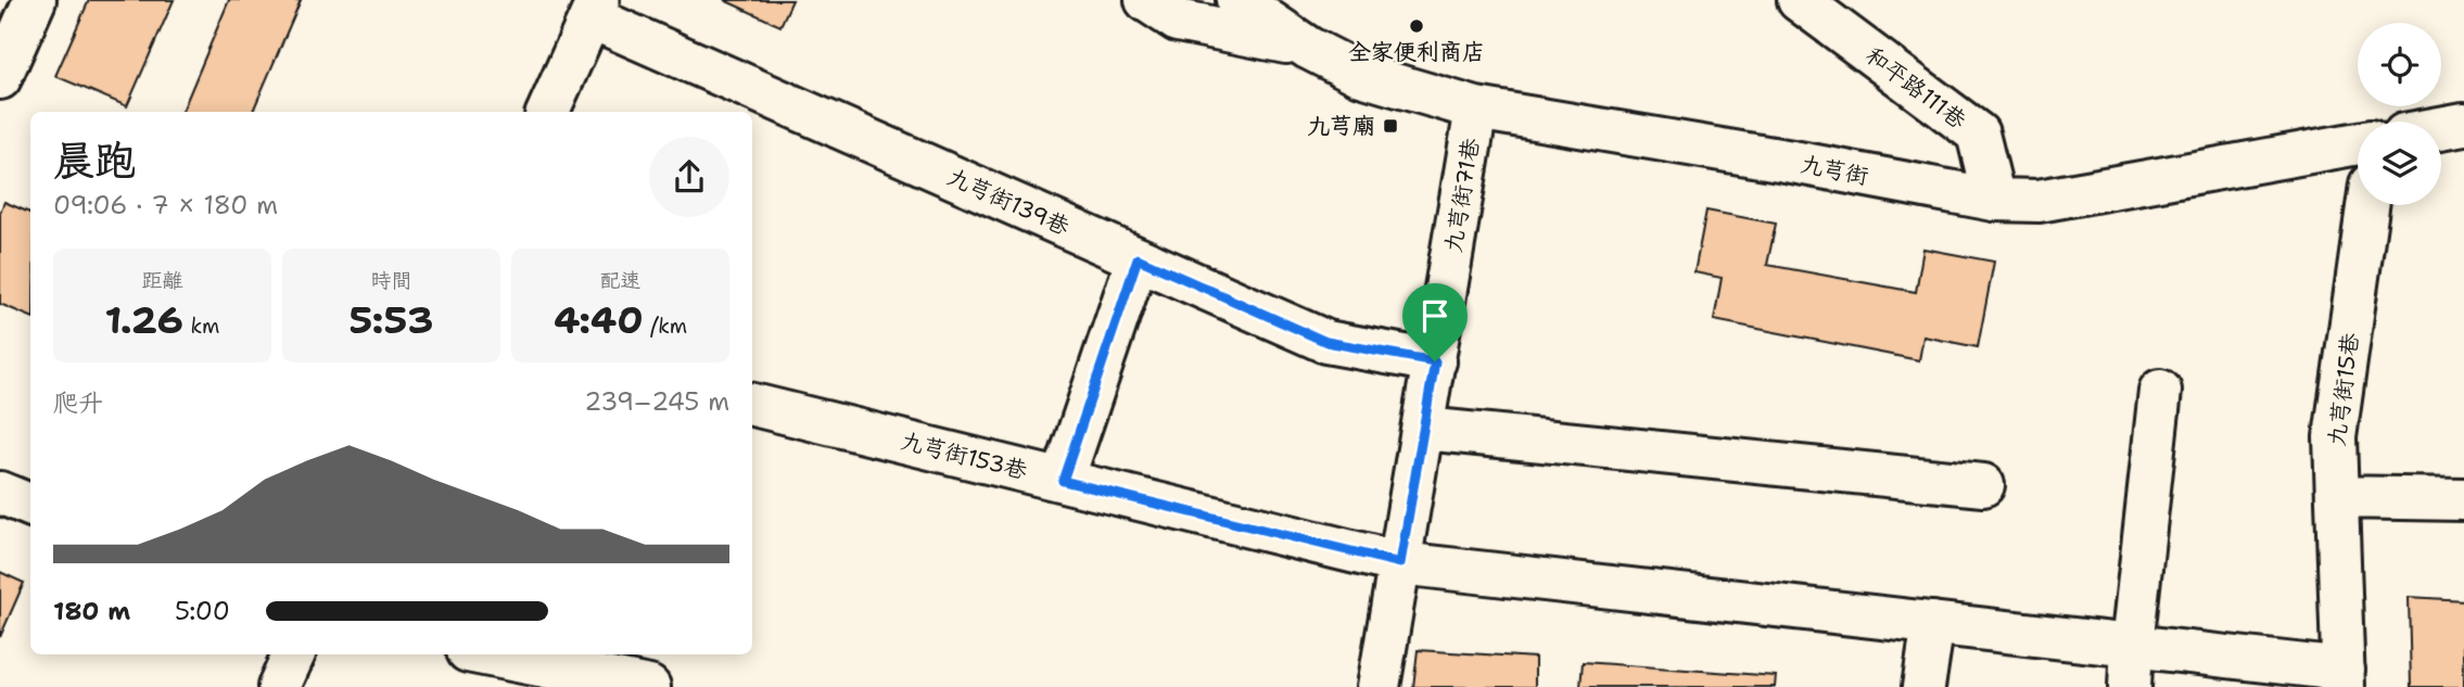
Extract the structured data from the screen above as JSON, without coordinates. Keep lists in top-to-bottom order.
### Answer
{
  "streets": {
    "street": [
      "和平路111巷",
      "九芎街",
      "九芎街71巷",
      "九芎街139巷",
      "九芎街15巷",
      "九芎街153巷"
    ]
  },
  "crossings": [
    ["和平路111巷", "九芎街"],
    ["九芎街", "九芎街71巷"],
    ["九芎街71巷", "九芎街139巷"],
    ["九芎街71巷", "九芎街153巷"],
    ["九芎街15巷", "九芎街153巷"]
  ],
  "places": {
    "other": ["全家便利商店"],
    "transit": ["九芎廟"]
  },
  "page": {
    "heading": ["晨跑", "09:06 · 7 × 180 m"],
    "stats": [
      ["距離", "1.26 km"],
      ["時間", "5:53"],
      ["配速", "4:40 /km"]
    ],
    "chart": ["爬升", "239–245 m"],
    "list": [
      {
        "name": "180 m",
        "note": "5:00"
      }
    ]
  }
}
